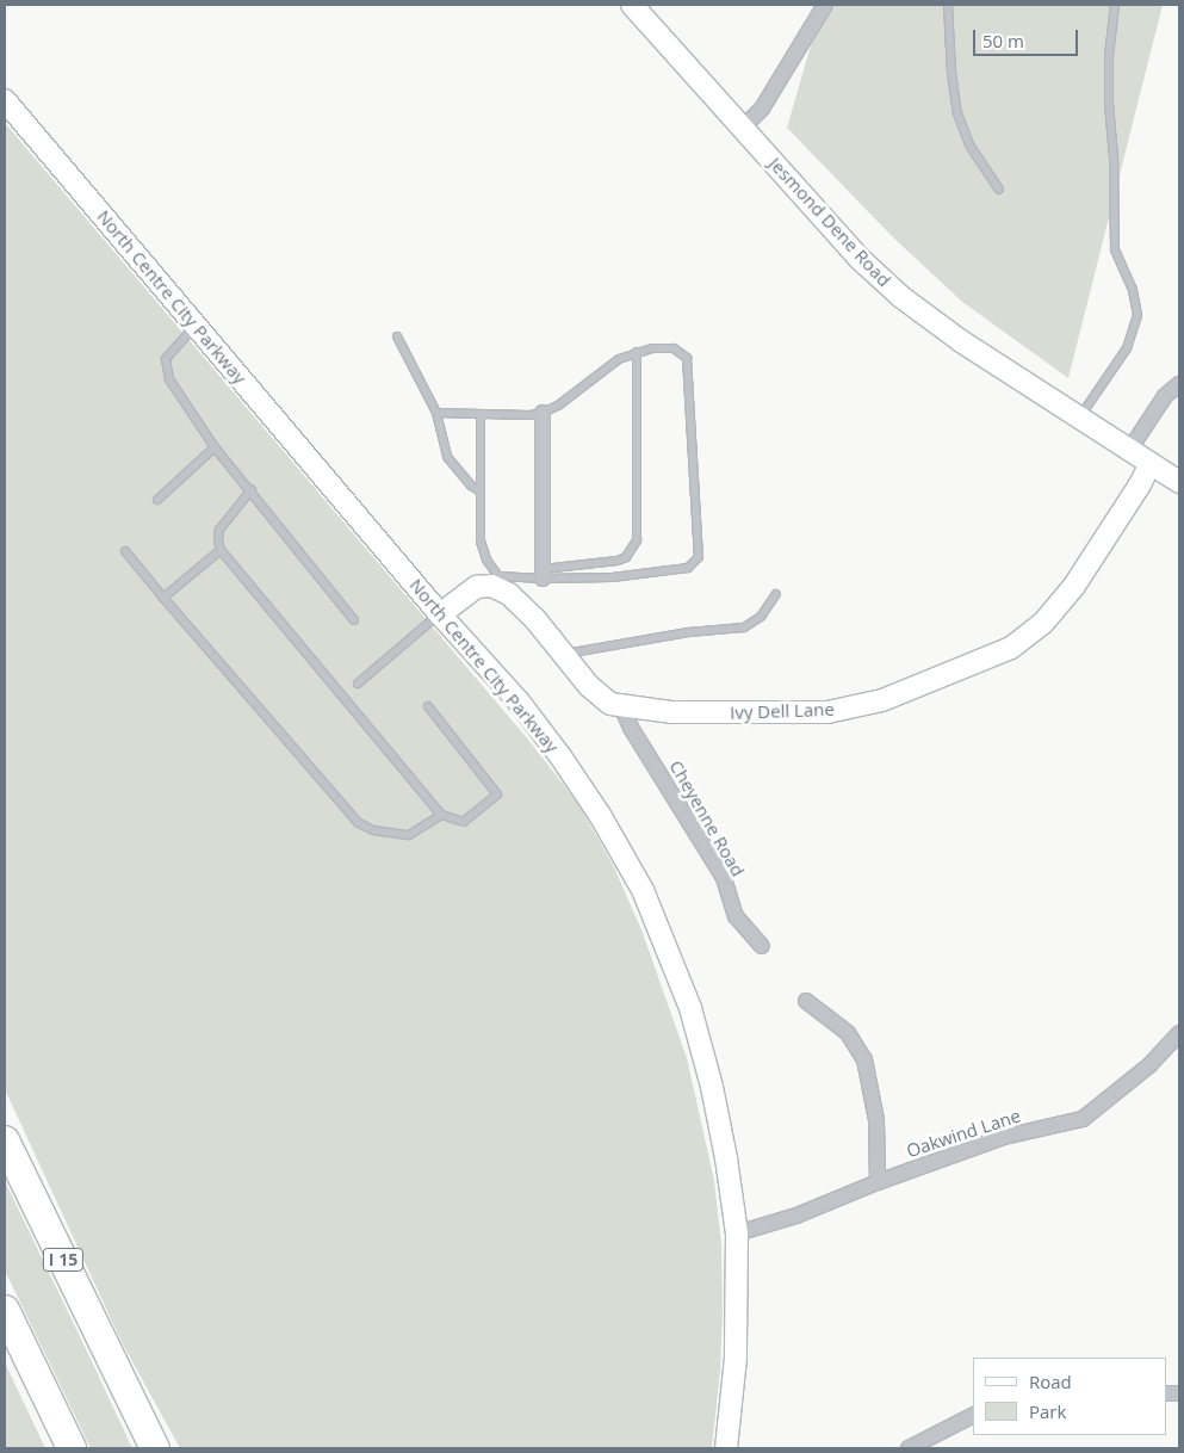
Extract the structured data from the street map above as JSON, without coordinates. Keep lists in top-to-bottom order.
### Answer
{
  "streets": {
    "highway": ["I 15"],
    "street": [
      "Jesmond Dene Road",
      "North Centre City Parkway",
      "Ivy Dell Lane",
      "Cheyenne Road",
      "Oakwind Lane"
    ]
  },
  "crossings": [
    ["Jesmond Dene Road", "Ivy Dell Lane"],
    ["North Centre City Parkway", "Oakwind Lane"],
    ["Ivy Dell Lane", "Cheyenne Road"]
  ],
  "legend": ["Road", "Park"],
  "scale_bar": "50 m"
}
